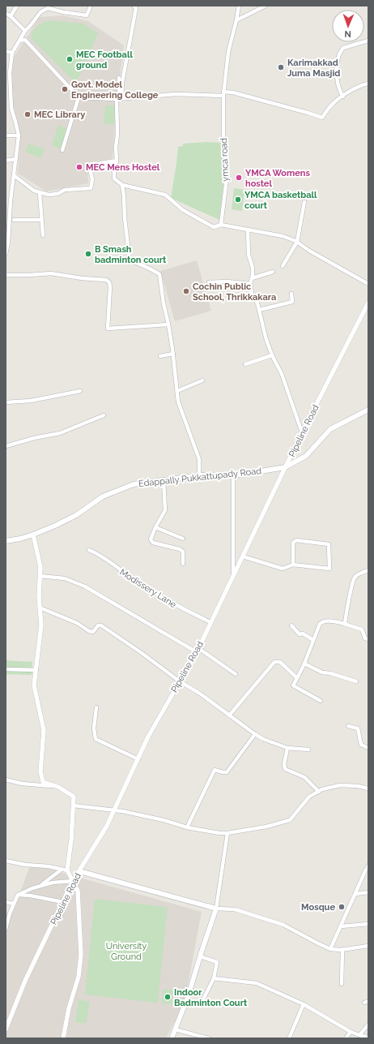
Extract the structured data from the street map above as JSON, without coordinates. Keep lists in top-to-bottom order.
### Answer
{
  "streets": {
    "main road": ["Edappally Pukkattupady Road"],
    "street": ["ymca road", "Pipeline Road", "Modissery Lane"]
  },
  "crossings": [
    ["Pipeline Road", "Edappally Pukkattupady Road"],
    ["Pipeline Road", "Modissery Lane"]
  ],
  "parks": ["University Ground"],
  "places": [
    "MEC Football ground",
    "Karimakkad Juma Masjid",
    "Govt. Model Engineering College",
    "MEC Library",
    "MEC Mens Hostel",
    "YMCA Womens hostel",
    "YMCA basketball court",
    "B Smash badminton court",
    "Cochin Public School, Thrikkakara",
    "Mosque",
    "Indoor Badminton Court"
  ],
  "north": "bottom"
}
